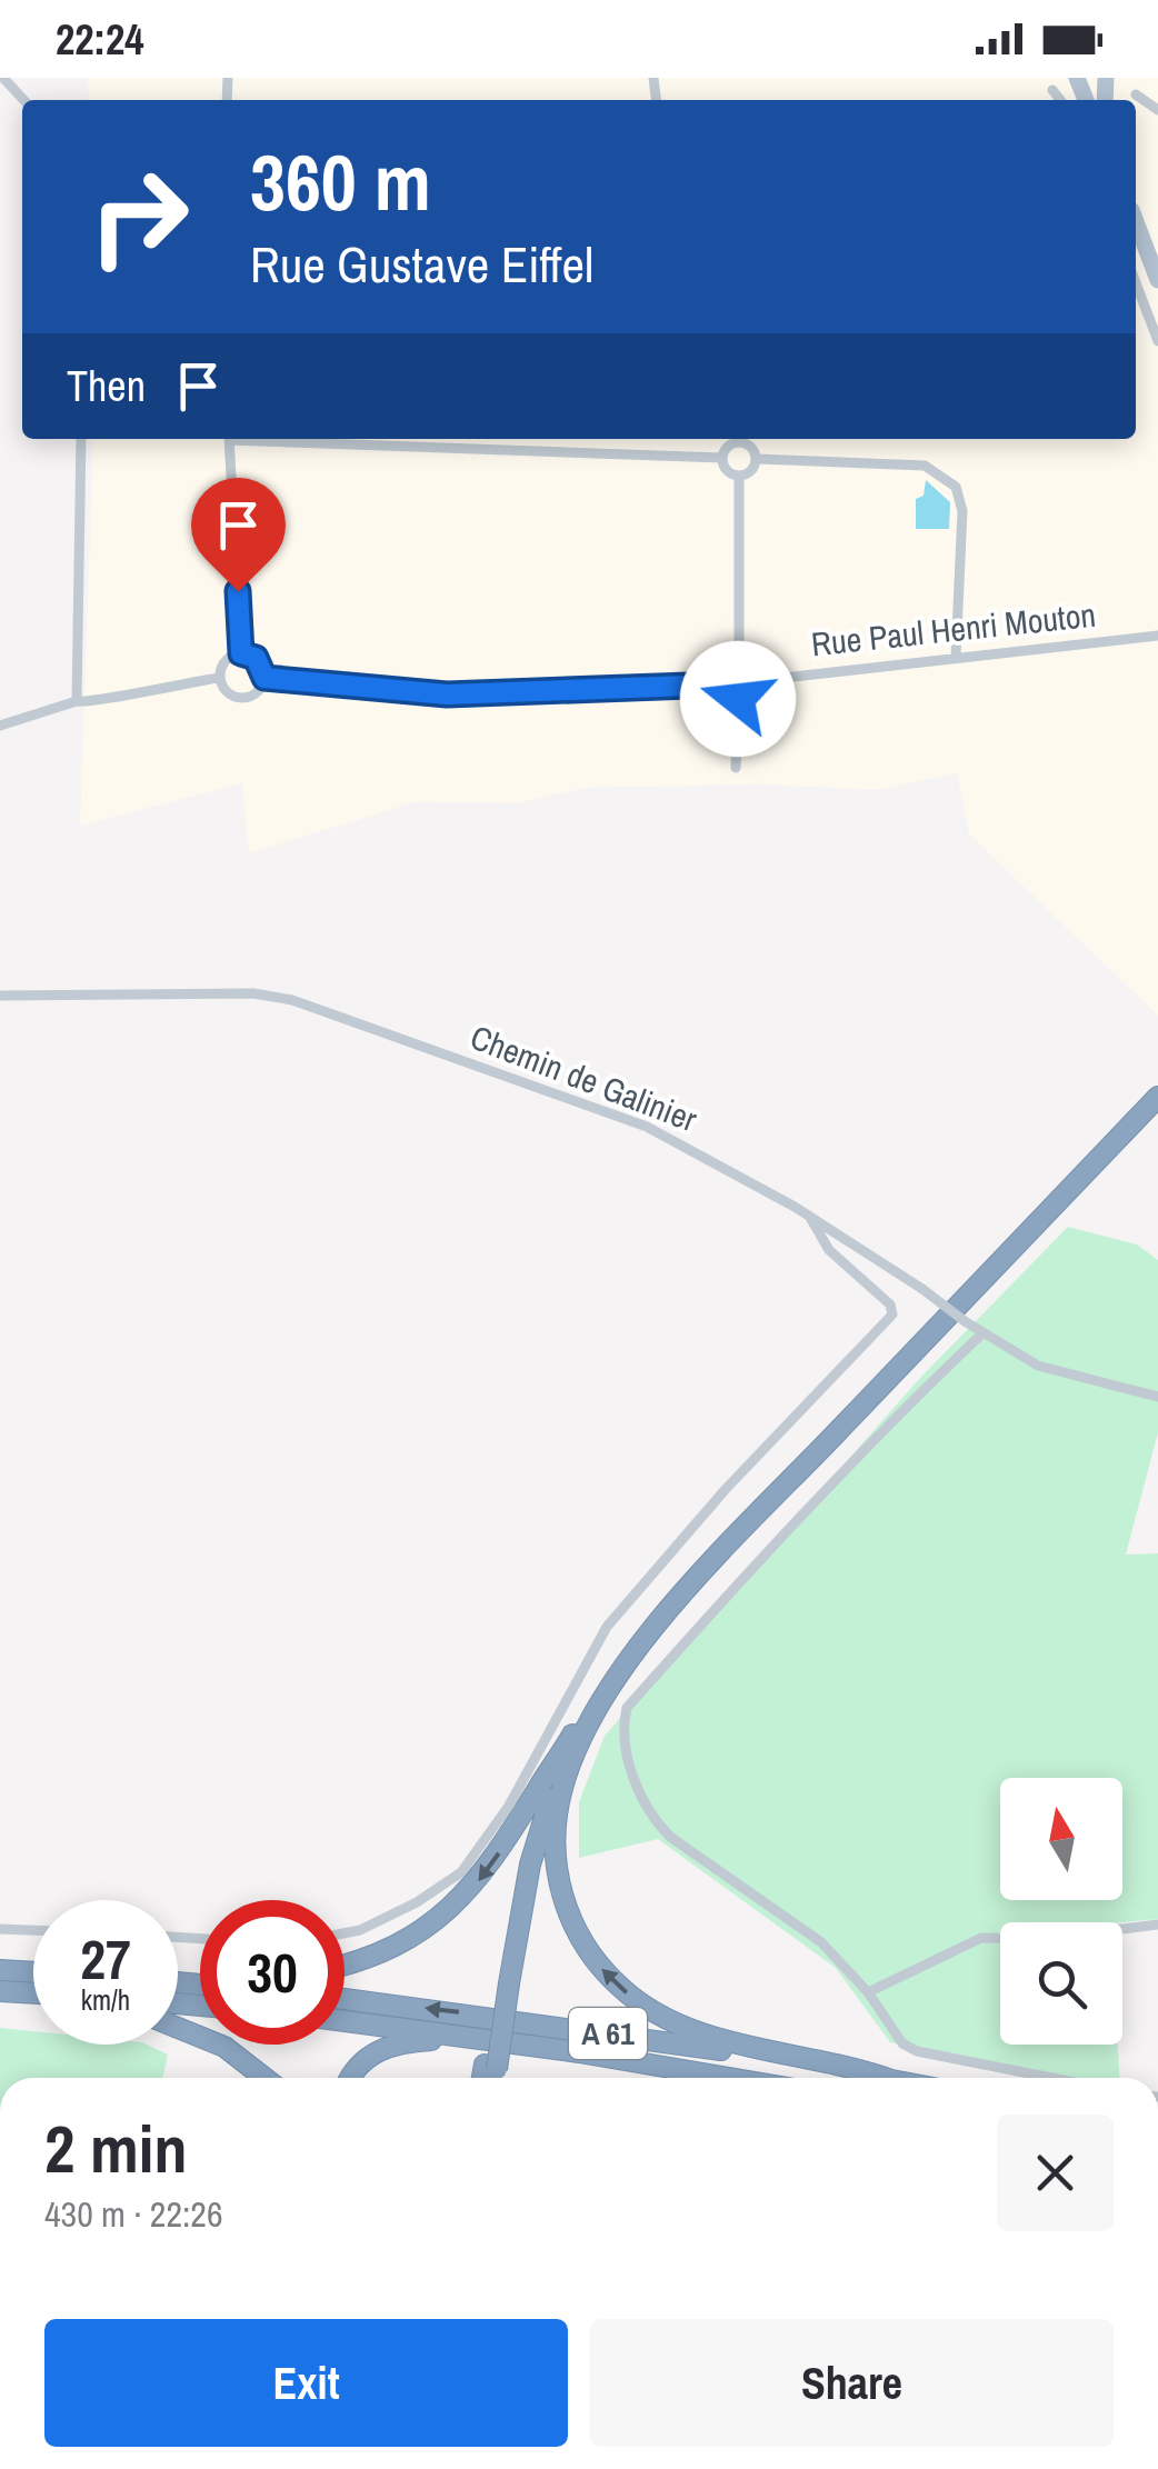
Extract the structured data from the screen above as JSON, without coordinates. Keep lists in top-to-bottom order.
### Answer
{
  "streets": {
    "highway": ["A 61"],
    "street": ["Rue Paul Henri Mouton", "Chemin de Galinier"]
  },
  "north": "top",
  "page": {
    "status": "22:24",
    "turn": ["360 m", "Rue Gustave Eiffel"],
    "then": "Then",
    "speed": "27 km/h",
    "limit": "30",
    "heading": ["2 min", "430 m · 22:26"],
    "buttons": ["Exit", "Share"]
  }
}
